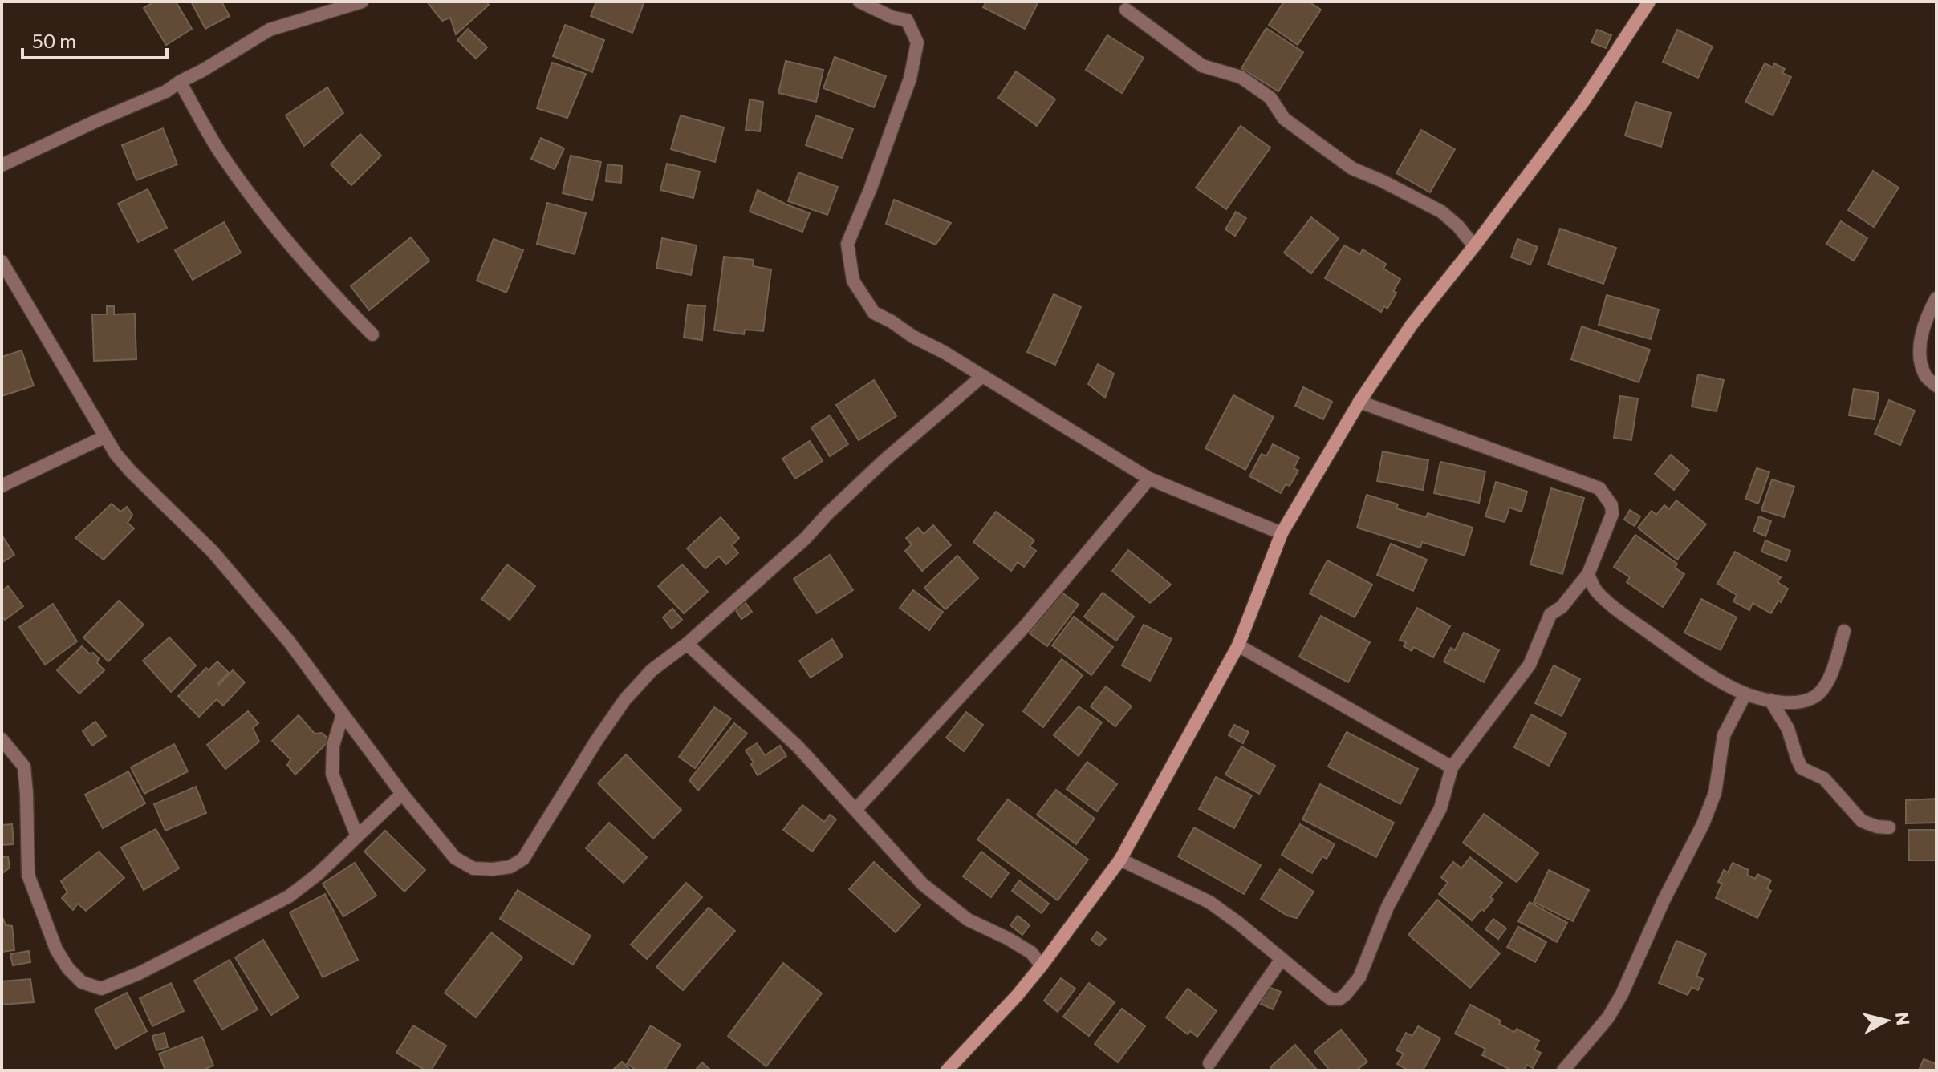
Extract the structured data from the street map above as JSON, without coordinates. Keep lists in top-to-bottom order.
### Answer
{
  "scale_bar": "50 m",
  "north": "right"
}
